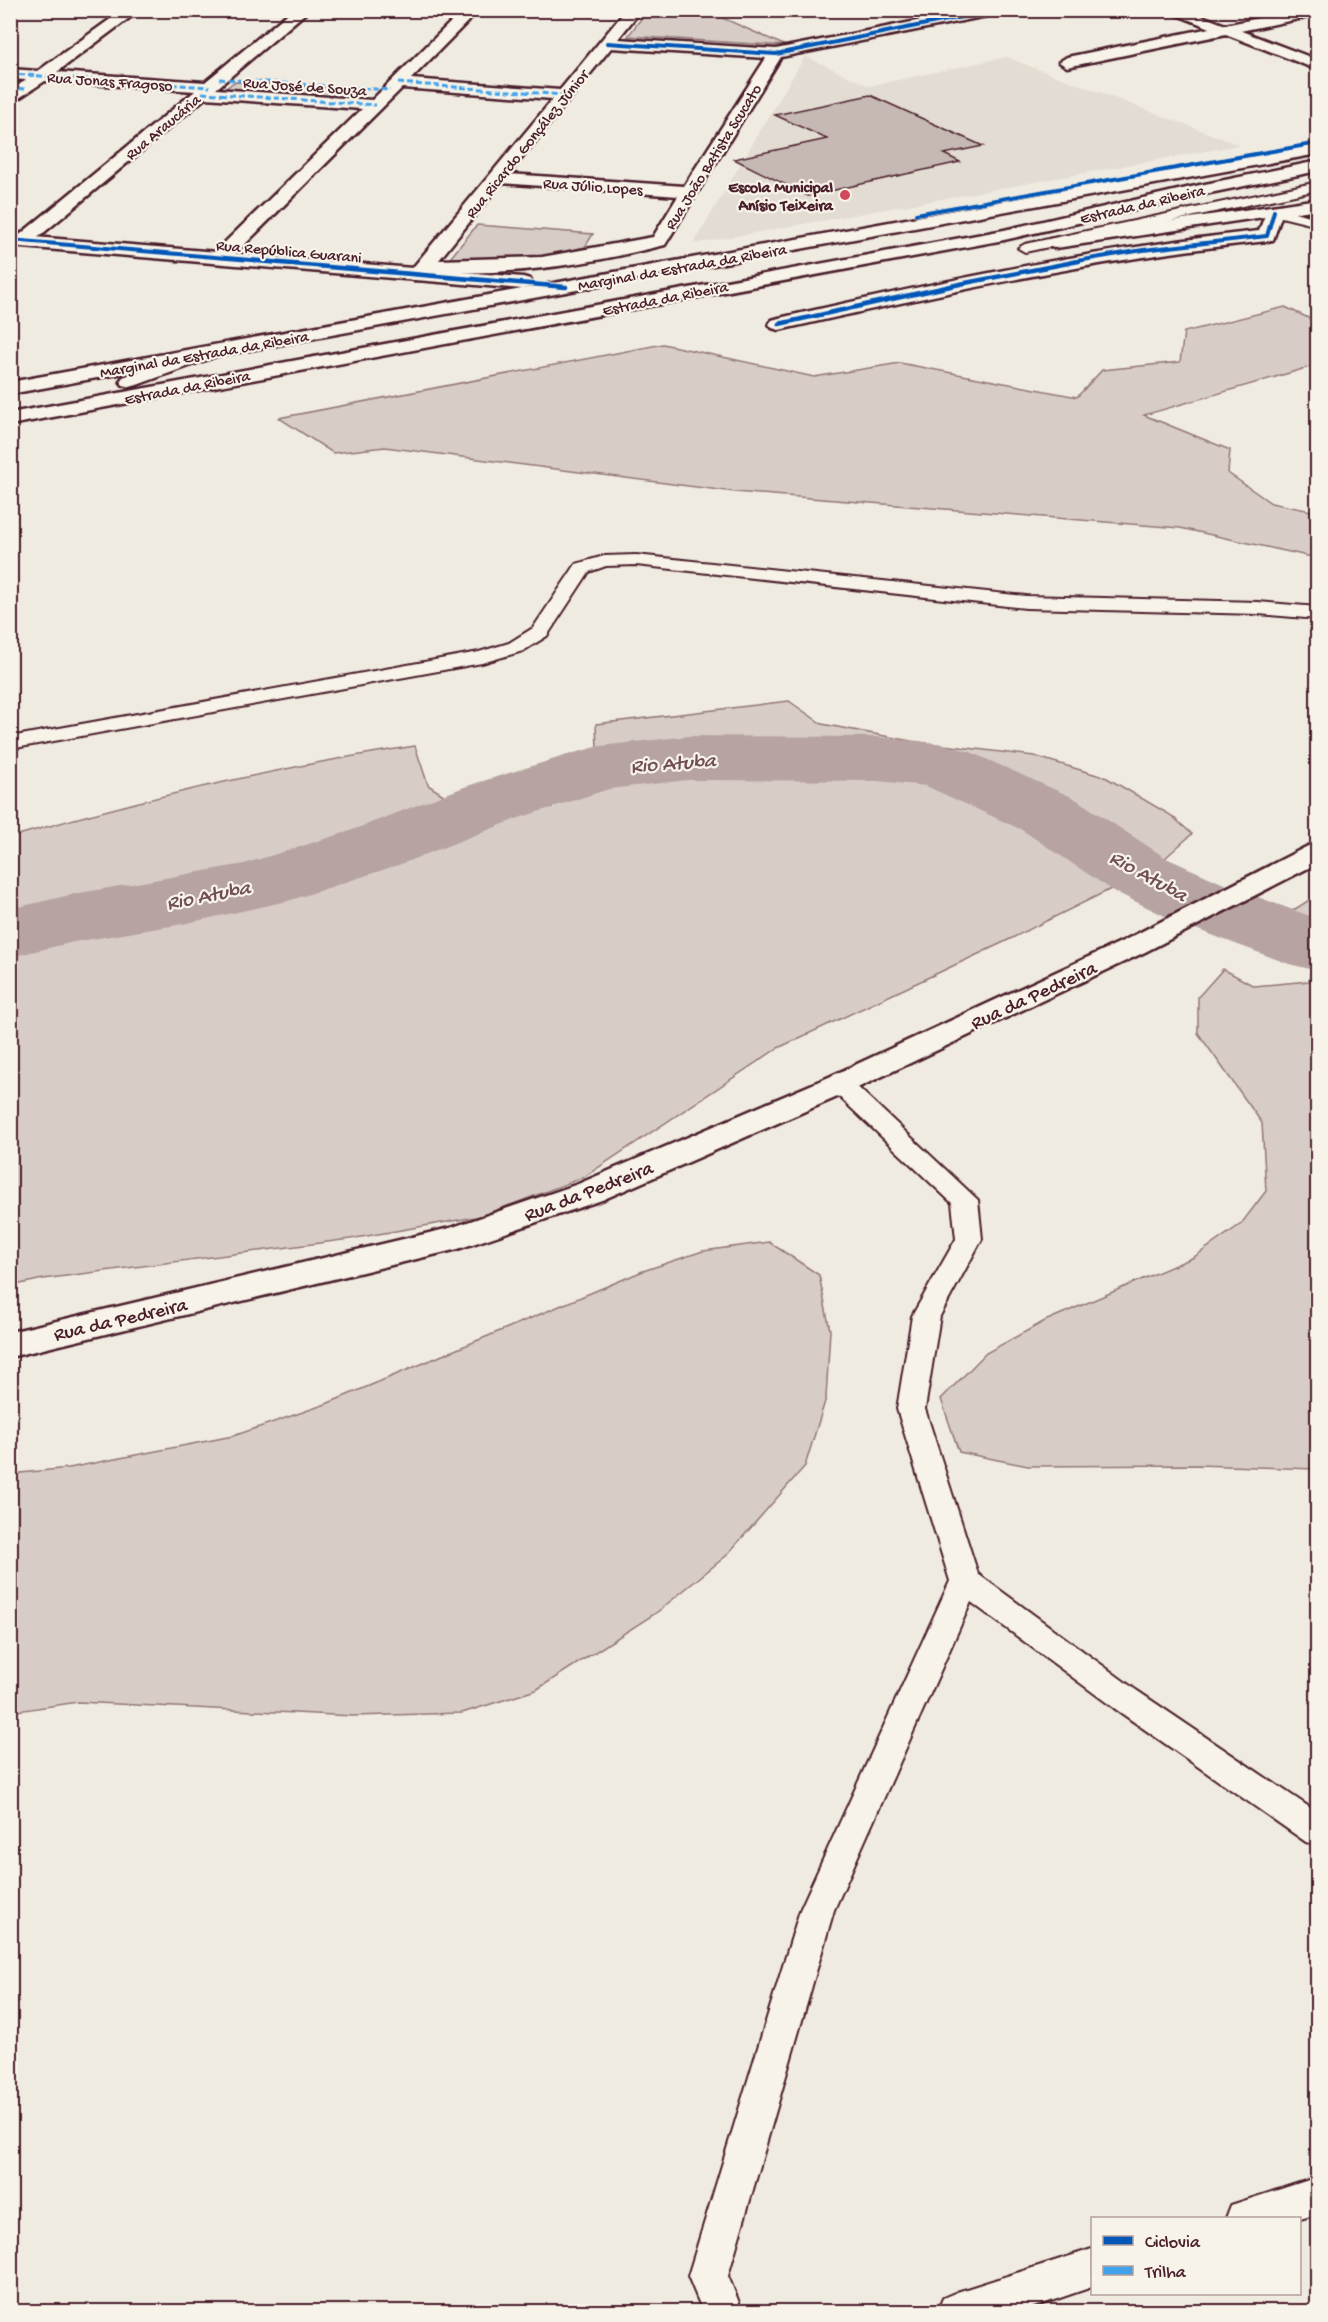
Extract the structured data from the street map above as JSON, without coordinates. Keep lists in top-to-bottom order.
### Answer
{
  "streets": {
    "street": [
      "Rua Jonas Fragoso",
      "Rua José de Souza",
      "Rua Araucária",
      "Rua Ricardo Gonçález Júnior",
      "Rua João Batista Scucato",
      "Rua Júlio Lopes",
      "Estrada da Ribeira",
      "Rua República Guarani",
      "Marginal da Estrada da Ribeira",
      "Rua da Pedreira"
    ]
  },
  "crossings": [
    ["Rua Jonas Fragoso", "Rua José de Souza"],
    ["Rua Jonas Fragoso", "Rua Araucária"],
    ["Rua José de Souza", "Rua Araucária"],
    ["Rua José de Souza", "Rua Ricardo Gonçález Júnior"],
    ["Rua Araucária", "Rua República Guarani"],
    ["Rua Ricardo Gonçález Júnior", "Rua João Batista Scucato"],
    ["Rua Ricardo Gonçález Júnior", "Rua Júlio Lopes"],
    ["Rua Ricardo Gonçález Júnior", "Rua República Guarani"],
    ["Rua João Batista Scucato", "Rua Júlio Lopes"],
    ["Rua João Batista Scucato", "Rua República Guarani"],
    ["Rua República Guarani", "Marginal da Estrada da Ribeira"]
  ],
  "water": ["Rio Atuba"],
  "places": ["Escola Municipal Anísio Teixeira"],
  "legend": ["Ciclovia", "Trilha"]
}
